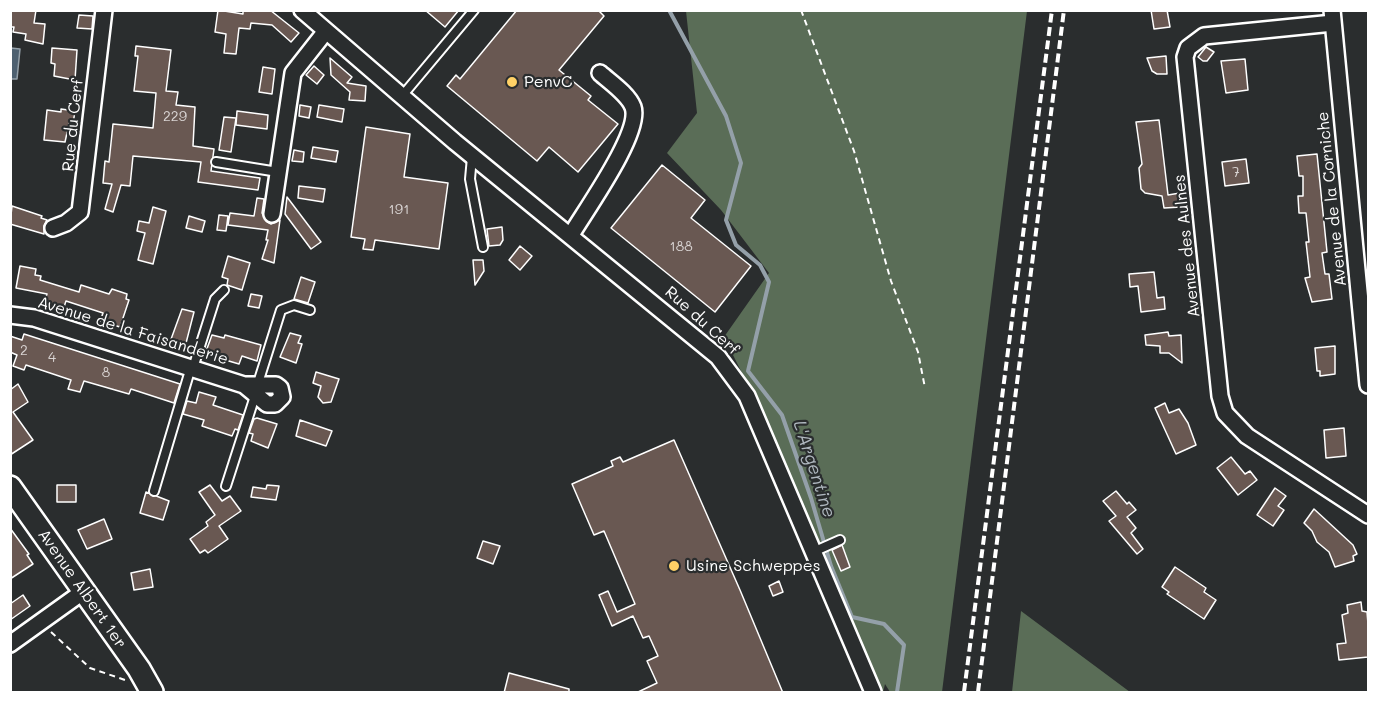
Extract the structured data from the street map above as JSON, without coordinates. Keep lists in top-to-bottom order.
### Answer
{
  "streets": {
    "main road": ["Avenue Albert 1er"],
    "street": [
      "Rue du Cerf",
      "Avenue de la Corniche",
      "Avenue des Aulnes",
      "Avenue de la Faisanderie"
    ]
  },
  "crossings": [
    ["Avenue de la Corniche", "Avenue des Aulnes"]
  ],
  "water": ["L'Argentine"],
  "places": ["PenvC", "Usine Schweppes"],
  "house_numbers": [
    "229",
    "7",
    "191",
    "188",
    "2",
    "4",
    "8"
  ]
}
